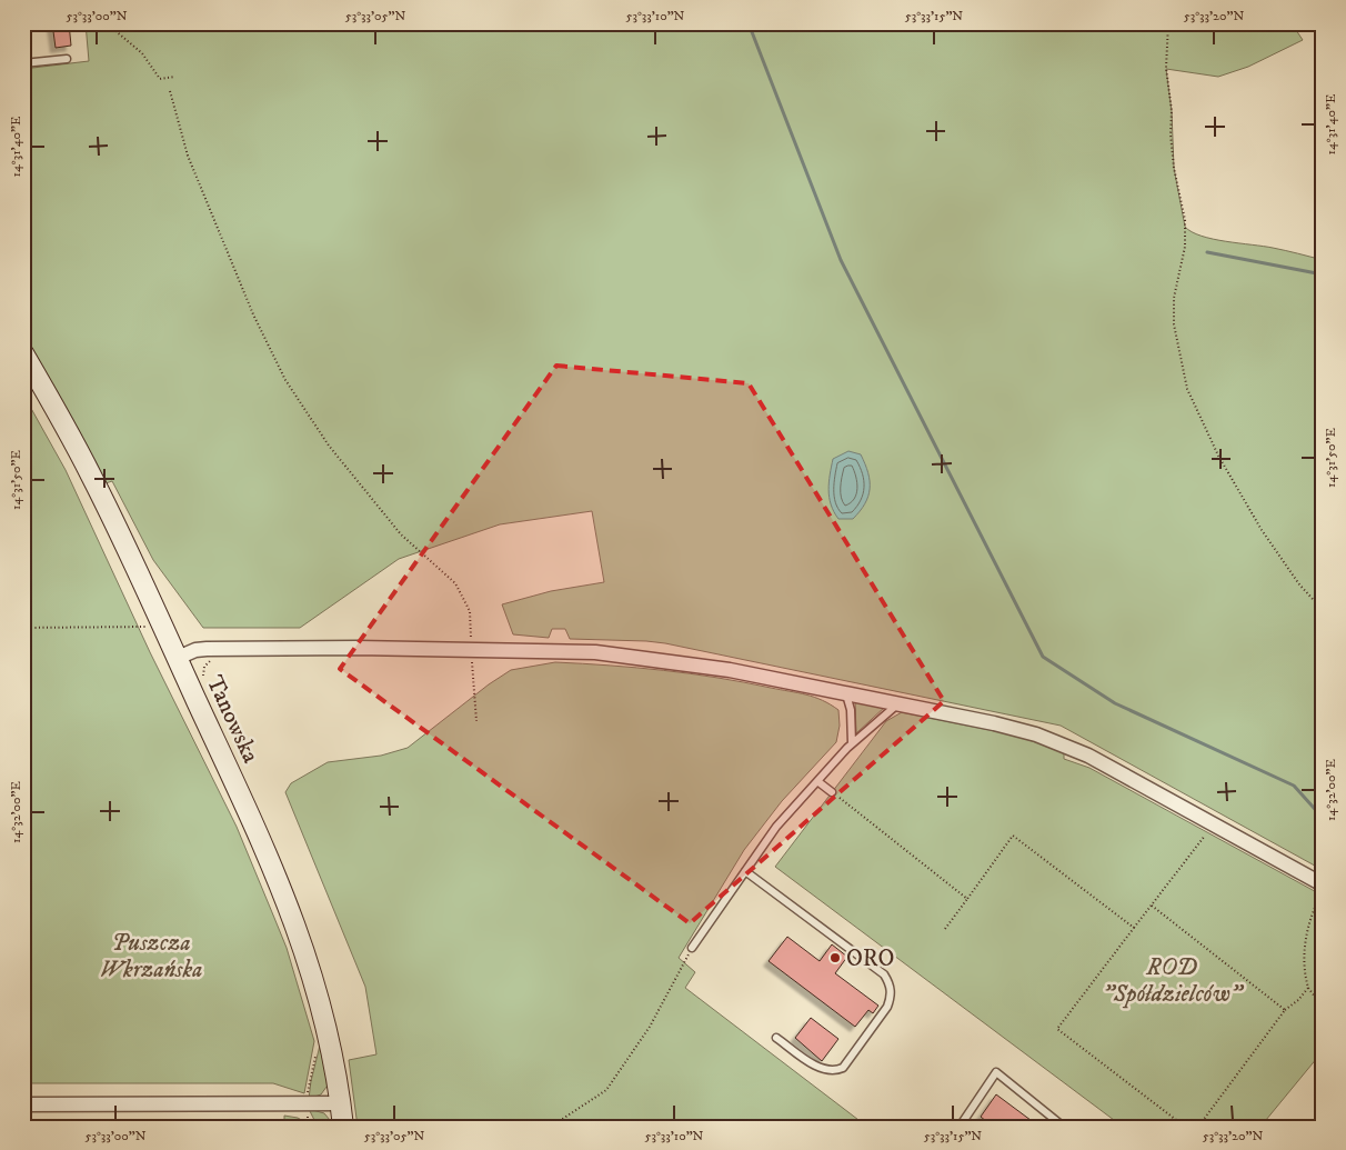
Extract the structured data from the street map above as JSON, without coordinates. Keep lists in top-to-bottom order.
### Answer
{
  "streets": {
    "main road": ["Tanowska"]
  },
  "parks": ["Puszcza Wkrzańska", "ROD \"Spółdzielców\""],
  "places": ["ORO"],
  "coordinates": [
    "53°33'00\"N",
    "53°33'05\"N",
    "53°33'10\"N",
    "53°33'15\"N",
    "53°33'20\"N",
    "14°31'40\"E",
    "14°31'50\"E",
    "14°32'00\"E"
  ]
}
